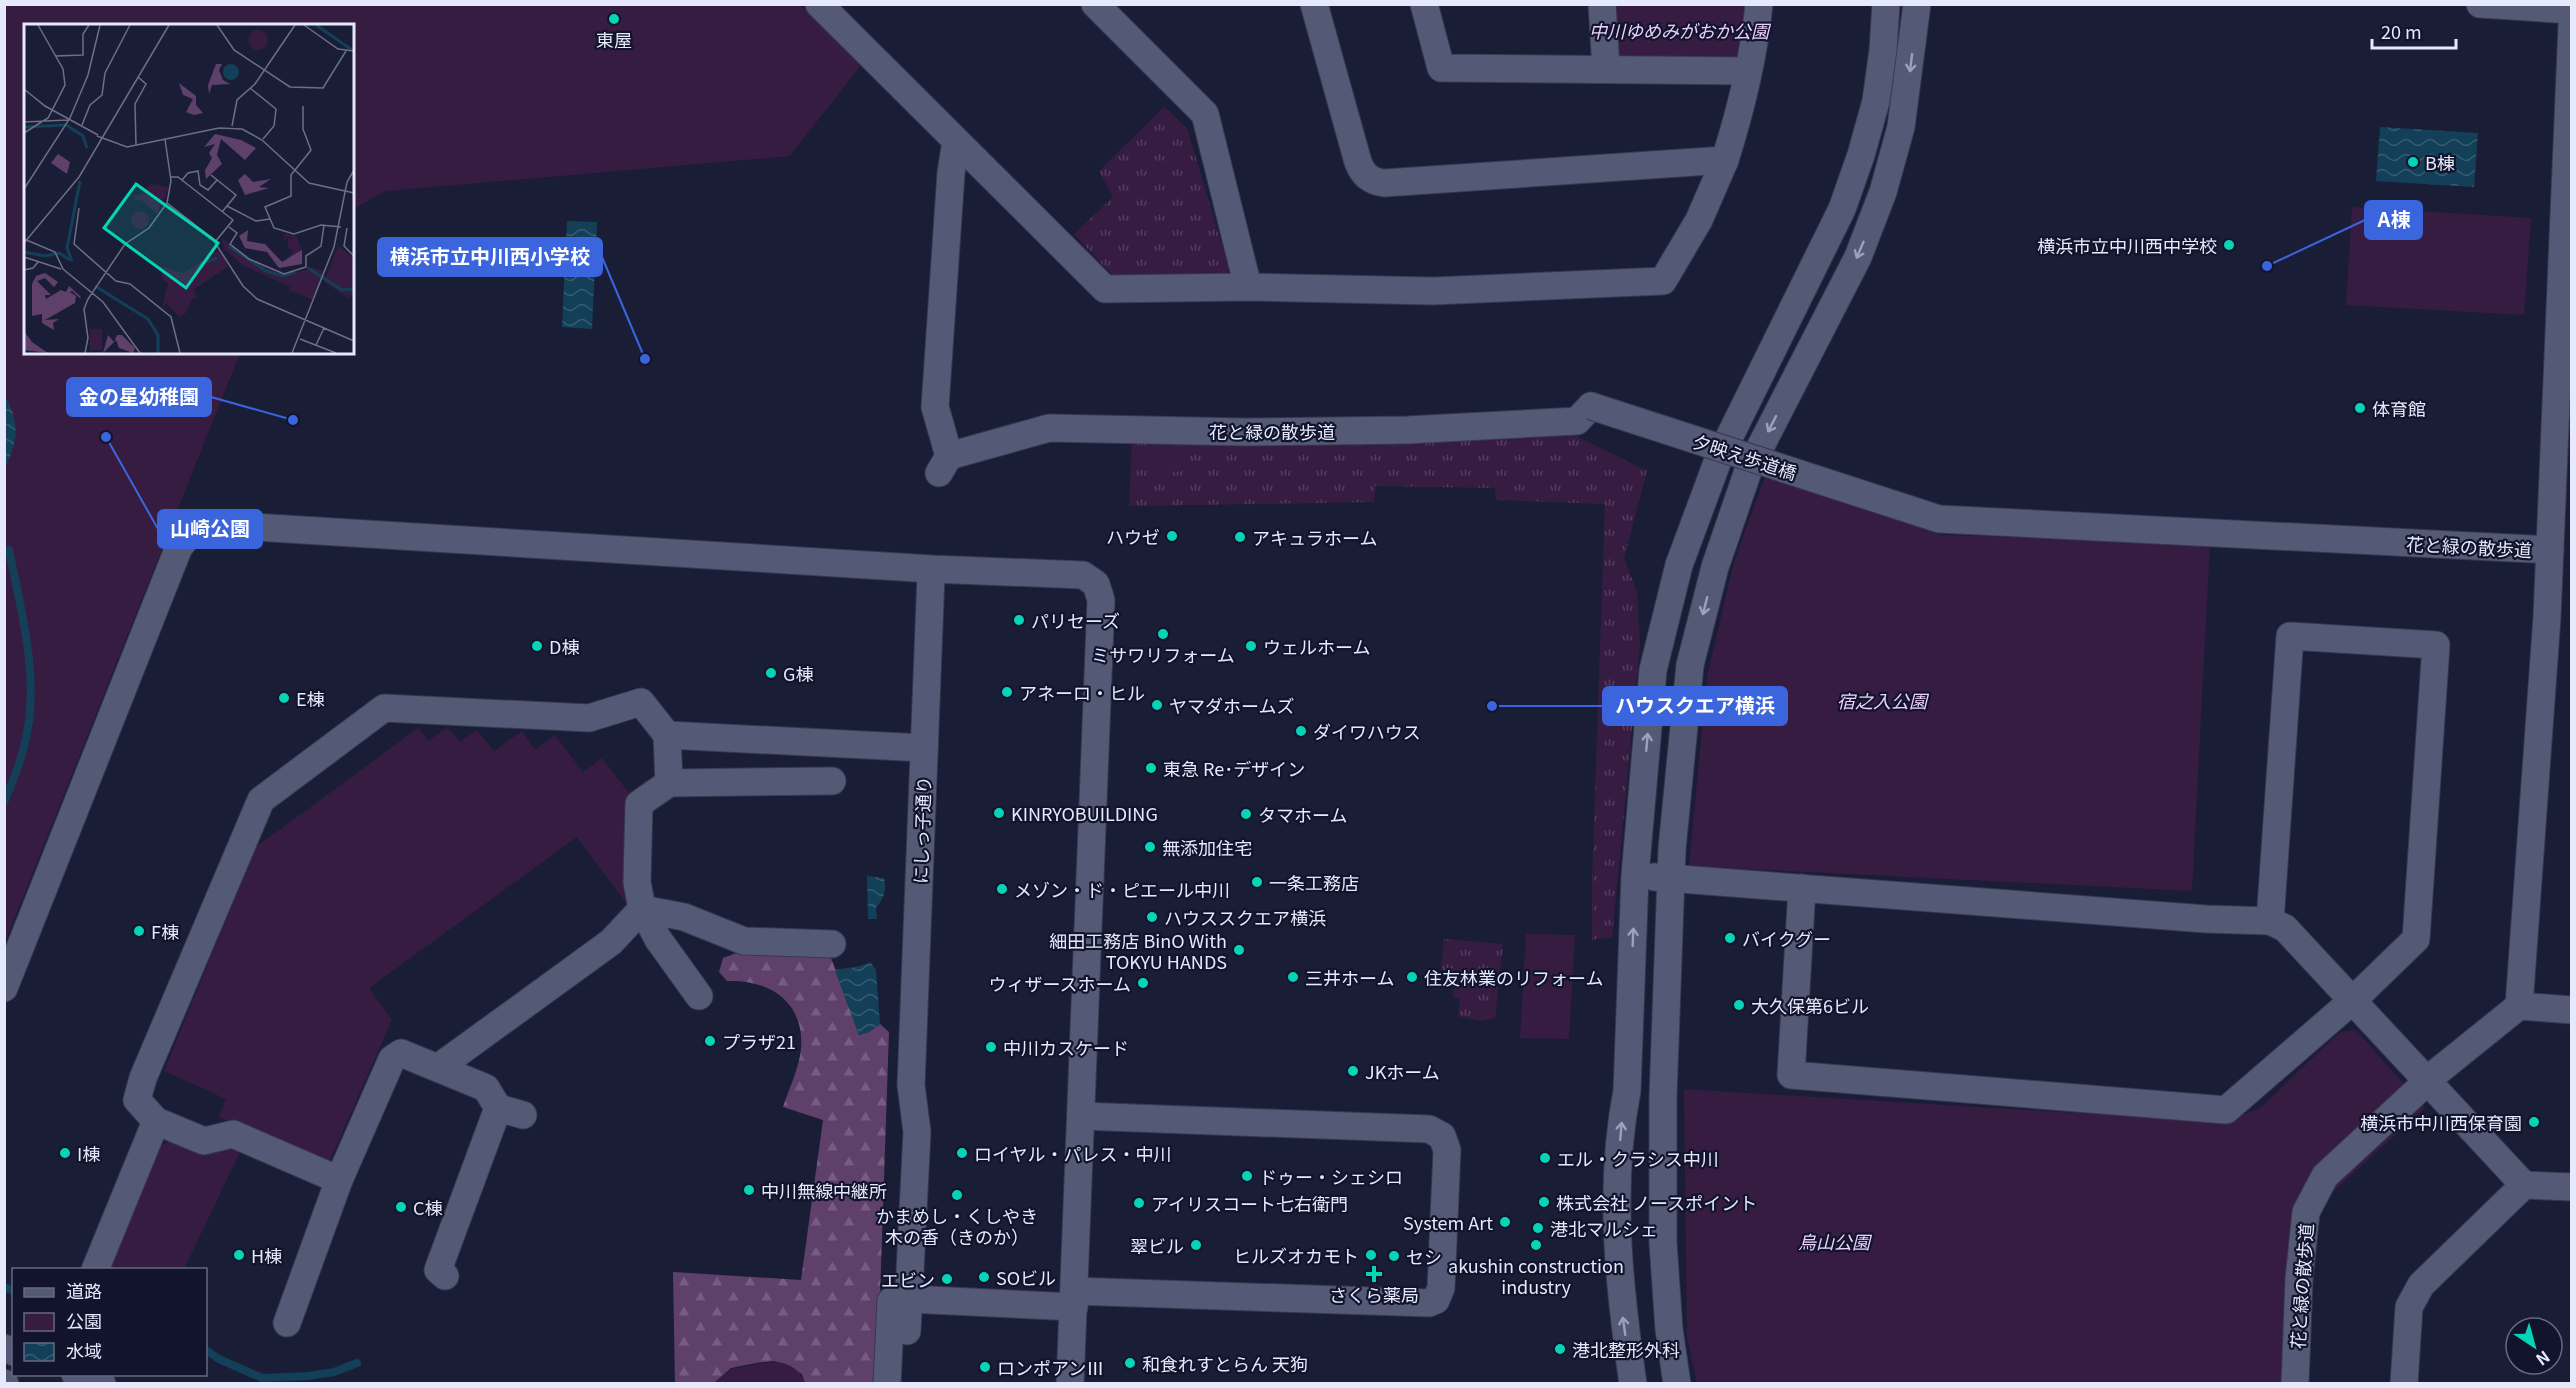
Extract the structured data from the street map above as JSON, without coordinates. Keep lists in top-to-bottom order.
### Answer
{
  "streets": {
    "street": ["花と緑の散歩道", "夕映え歩道橋", "にしっ子通り"]
  },
  "crossings": [
    ["花と緑の散歩道", "夕映え歩道橋"]
  ],
  "parks": ["中川ゆめみがおか公園", "宿之入公園", "烏山公園"],
  "places": {
    "other": [
      "東屋",
      "B棟",
      "横浜市立中川西中学校",
      "A棟",
      "横浜市立中川西小学校",
      "体育館",
      "金の星幼稚園",
      "山崎公園",
      "ハウゼ",
      "アキュラホーム",
      "パリセーズ",
      "ミサワリフォーム",
      "D棟",
      "ウェルホーム",
      "G棟",
      "アネーロ・ヒル",
      "E棟",
      "ヤマダホームズ",
      "ハウスクエア横浜",
      "ダイワハウス",
      "東急 Re･デザイン",
      "KINRYOBUILDING",
      "タマホーム",
      "無添加住宅",
      "一条工務店",
      "メゾン・ド・ピエール中川",
      "ハウススクエア横浜",
      "F棟",
      "バイクグー",
      "細田工務店 BinO With TOKYU HANDS",
      "三井ホーム",
      "住友林業のリフォーム",
      "ウィザースホーム",
      "大久保第6ビル",
      "プラザ21",
      "中川カスケード",
      "JKホーム",
      "横浜市中川西保育園",
      "I棟",
      "ロイヤル・パレス・中川",
      "エル・クラシス中川",
      "ドゥー・シェシロ",
      "中川無線中継所",
      "かまめし・くしやき 木の香（きのか）",
      "株式会社 ノースポイント",
      "アイリスコート七右衛門",
      "C棟",
      "System Art",
      "港北マルシェ",
      "翠ビル",
      "akushin construction industry",
      "H棟",
      "ヒルズオカモト",
      "セシ",
      "SOビル",
      "エビン",
      "港北整形外科",
      "和食れすとらん 天狗",
      "ロンポアンⅢ"
    ],
    "health": ["さくら薬局"]
  },
  "legend": ["道路", "公園", "水域"],
  "scale_bar": "20 m",
  "north": "bottom right"
}
